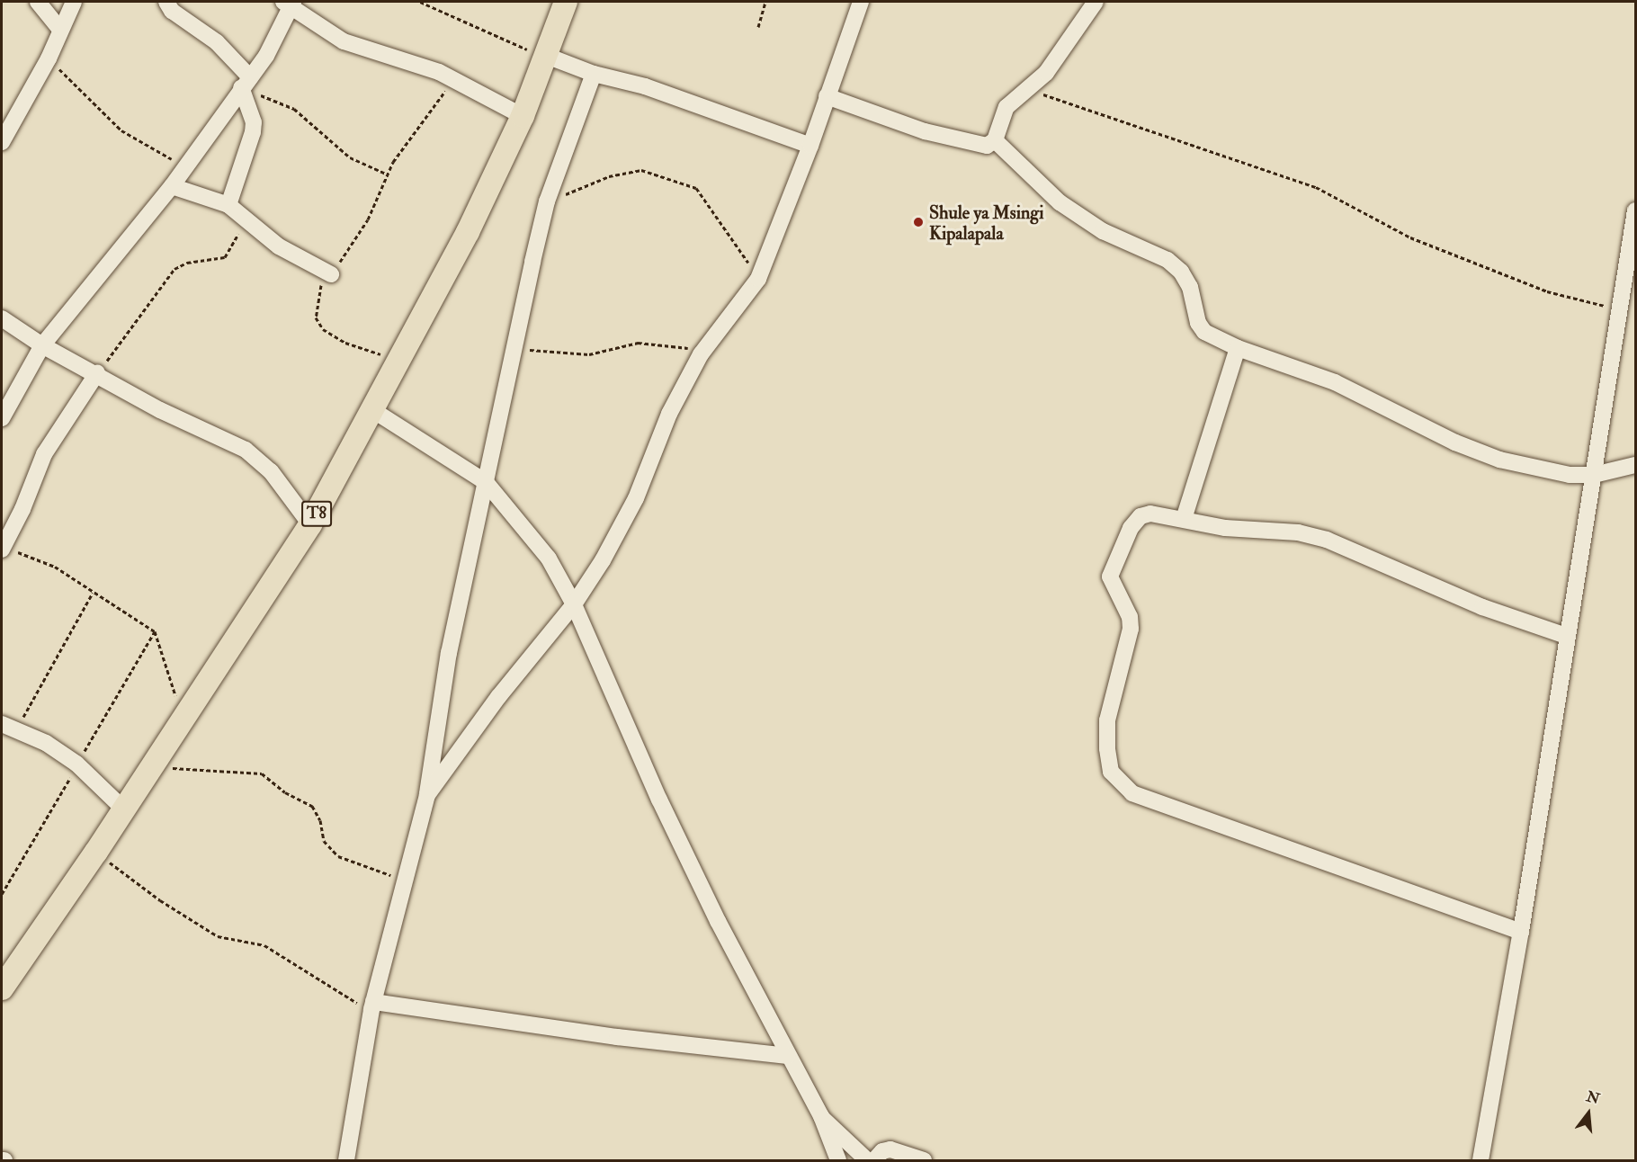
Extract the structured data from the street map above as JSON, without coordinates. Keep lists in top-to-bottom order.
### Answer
{
  "streets": {
    "highway": ["T8"]
  },
  "places": ["Shule ya Msingi Kipalapala"],
  "north": "top"
}
